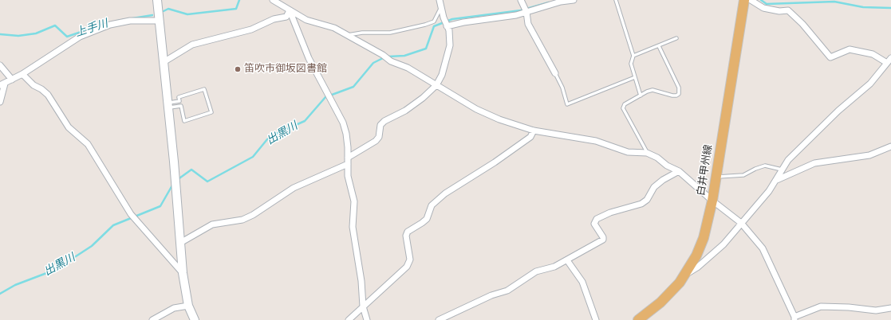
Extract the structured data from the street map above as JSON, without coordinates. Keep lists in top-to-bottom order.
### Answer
{
  "streets": {
    "main road": ["白井甲州線"]
  },
  "water": ["上手川", "出黒川"],
  "places": ["笛吹市御坂図書館"]
}
